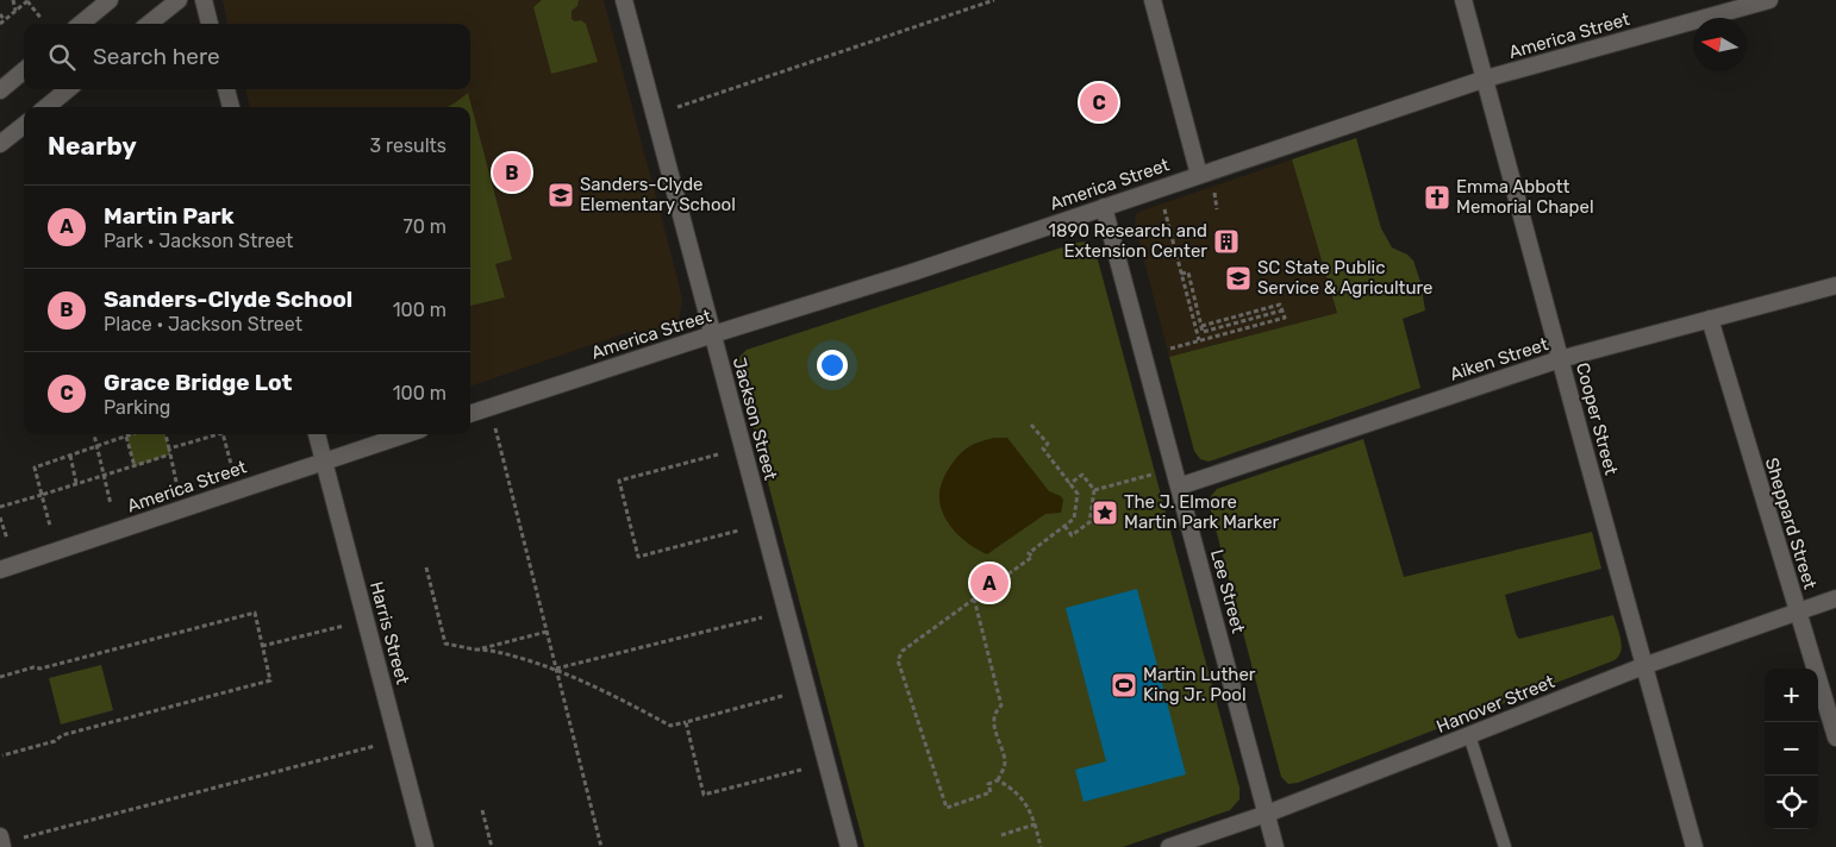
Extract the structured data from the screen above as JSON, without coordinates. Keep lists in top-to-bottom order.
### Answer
{
  "streets": {
    "street": [
      "America Street",
      "Aiken Street",
      "Jackson Street",
      "Cooper Street",
      "Sheppard Street",
      "Lee Street",
      "Harris Street",
      "Hanover Street"
    ]
  },
  "crossings": [
    ["America Street", "Jackson Street"],
    ["America Street", "Cooper Street"],
    ["America Street", "Lee Street"],
    ["America Street", "Harris Street"],
    ["Aiken Street", "Cooper Street"],
    ["Aiken Street", "Sheppard Street"],
    ["Aiken Street", "Lee Street"],
    ["Cooper Street", "Hanover Street"],
    ["Sheppard Street", "Hanover Street"],
    ["Lee Street", "Hanover Street"]
  ],
  "places": {
    "school or university": ["Sanders-Clyde Elementary School", "SC State Public Service & Agriculture"],
    "church": ["Emma Abbott Memorial Chapel"],
    "building": ["1890 Research and Extension Center"],
    "place": ["The J. Elmore Martin Park Marker"],
    "sports": ["Martin Luther King Jr. Pool"]
  },
  "north": "left",
  "page": {
    "search": "Search here",
    "pins": ["C", "B", "A"],
    "heading": ["Nearby", "3 results"],
    "list": [
      {
        "mark": "A",
        "name": "Martin Park",
        "note": "Park · Jackson Street",
        "value": "70 m"
      },
      {
        "mark": "B",
        "name": "Sanders-Clyde School",
        "note": "Place · Jackson Street",
        "value": "100 m"
      },
      {
        "mark": "C",
        "name": "Grace Bridge Lot",
        "note": "Parking",
        "value": "100 m"
      }
    ],
    "map_buttons": ["+", "−"]
  }
}
